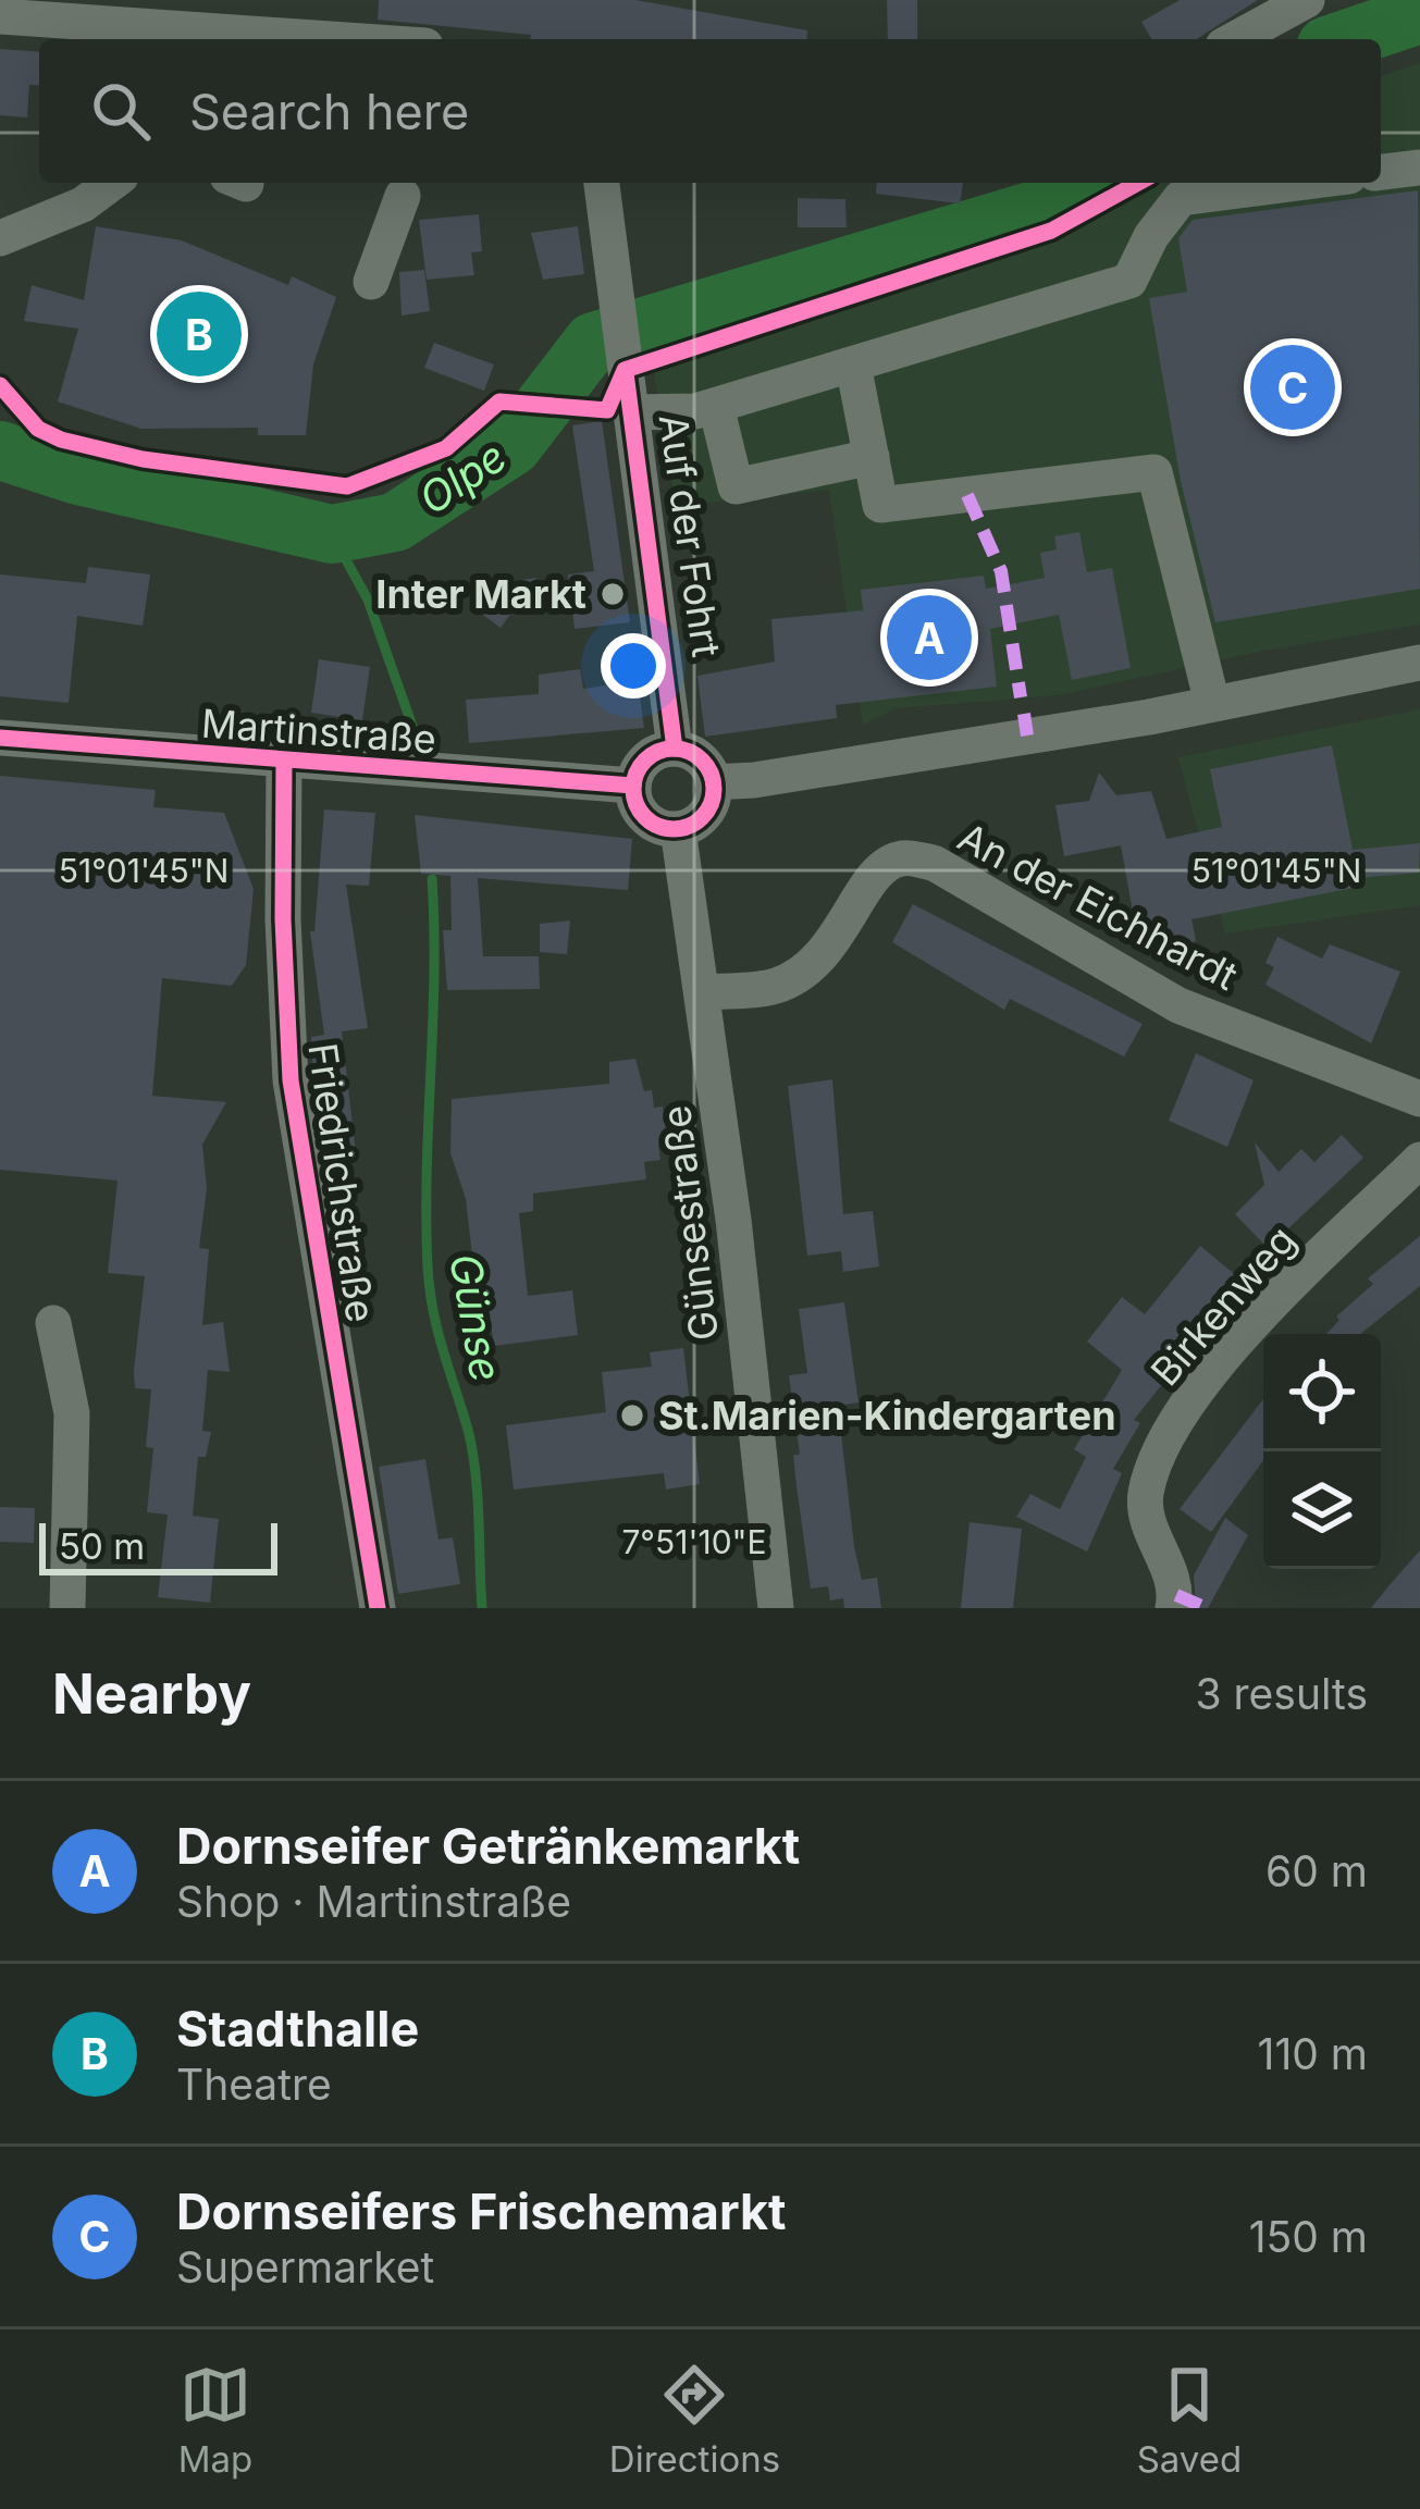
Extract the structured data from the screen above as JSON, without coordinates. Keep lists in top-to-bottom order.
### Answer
{
  "streets": {
    "street": [
      "Auf der Fohrt",
      "Martinstraße",
      "An der Eichhardt",
      "Friedrichstraße",
      "Günsestraße",
      "Birkenweg"
    ]
  },
  "crossings": [
    ["Auf der Fohrt", "Martinstraße"],
    ["Auf der Fohrt", "Günsestraße"],
    ["Martinstraße", "Friedrichstraße"],
    ["Martinstraße", "Günsestraße"],
    ["An der Eichhardt", "Günsestraße"]
  ],
  "water": ["Olpe", "Günse"],
  "places": ["Inter Markt", "St.Marien-Kindergarten"],
  "scale_bar": "50 m",
  "page": {
    "search": "Search here",
    "pins": ["B", "C", "A"],
    "scale": "50 m",
    "heading": ["Nearby", "3 results"],
    "list": [
      {
        "mark": "A",
        "name": "Dornseifer Getränkemarkt",
        "note": "Shop · Martinstraße",
        "value": "60 m"
      },
      {
        "mark": "B",
        "name": "Stadthalle",
        "note": "Theatre",
        "value": "110 m"
      },
      {
        "mark": "C",
        "name": "Dornseifers Frischemarkt",
        "note": "Supermarket",
        "value": "150 m"
      }
    ],
    "nav": ["Map", "Directions", "Saved"]
  },
  "coordinates": ["51°01'45\"N", "7°51'10\"E"]
}
